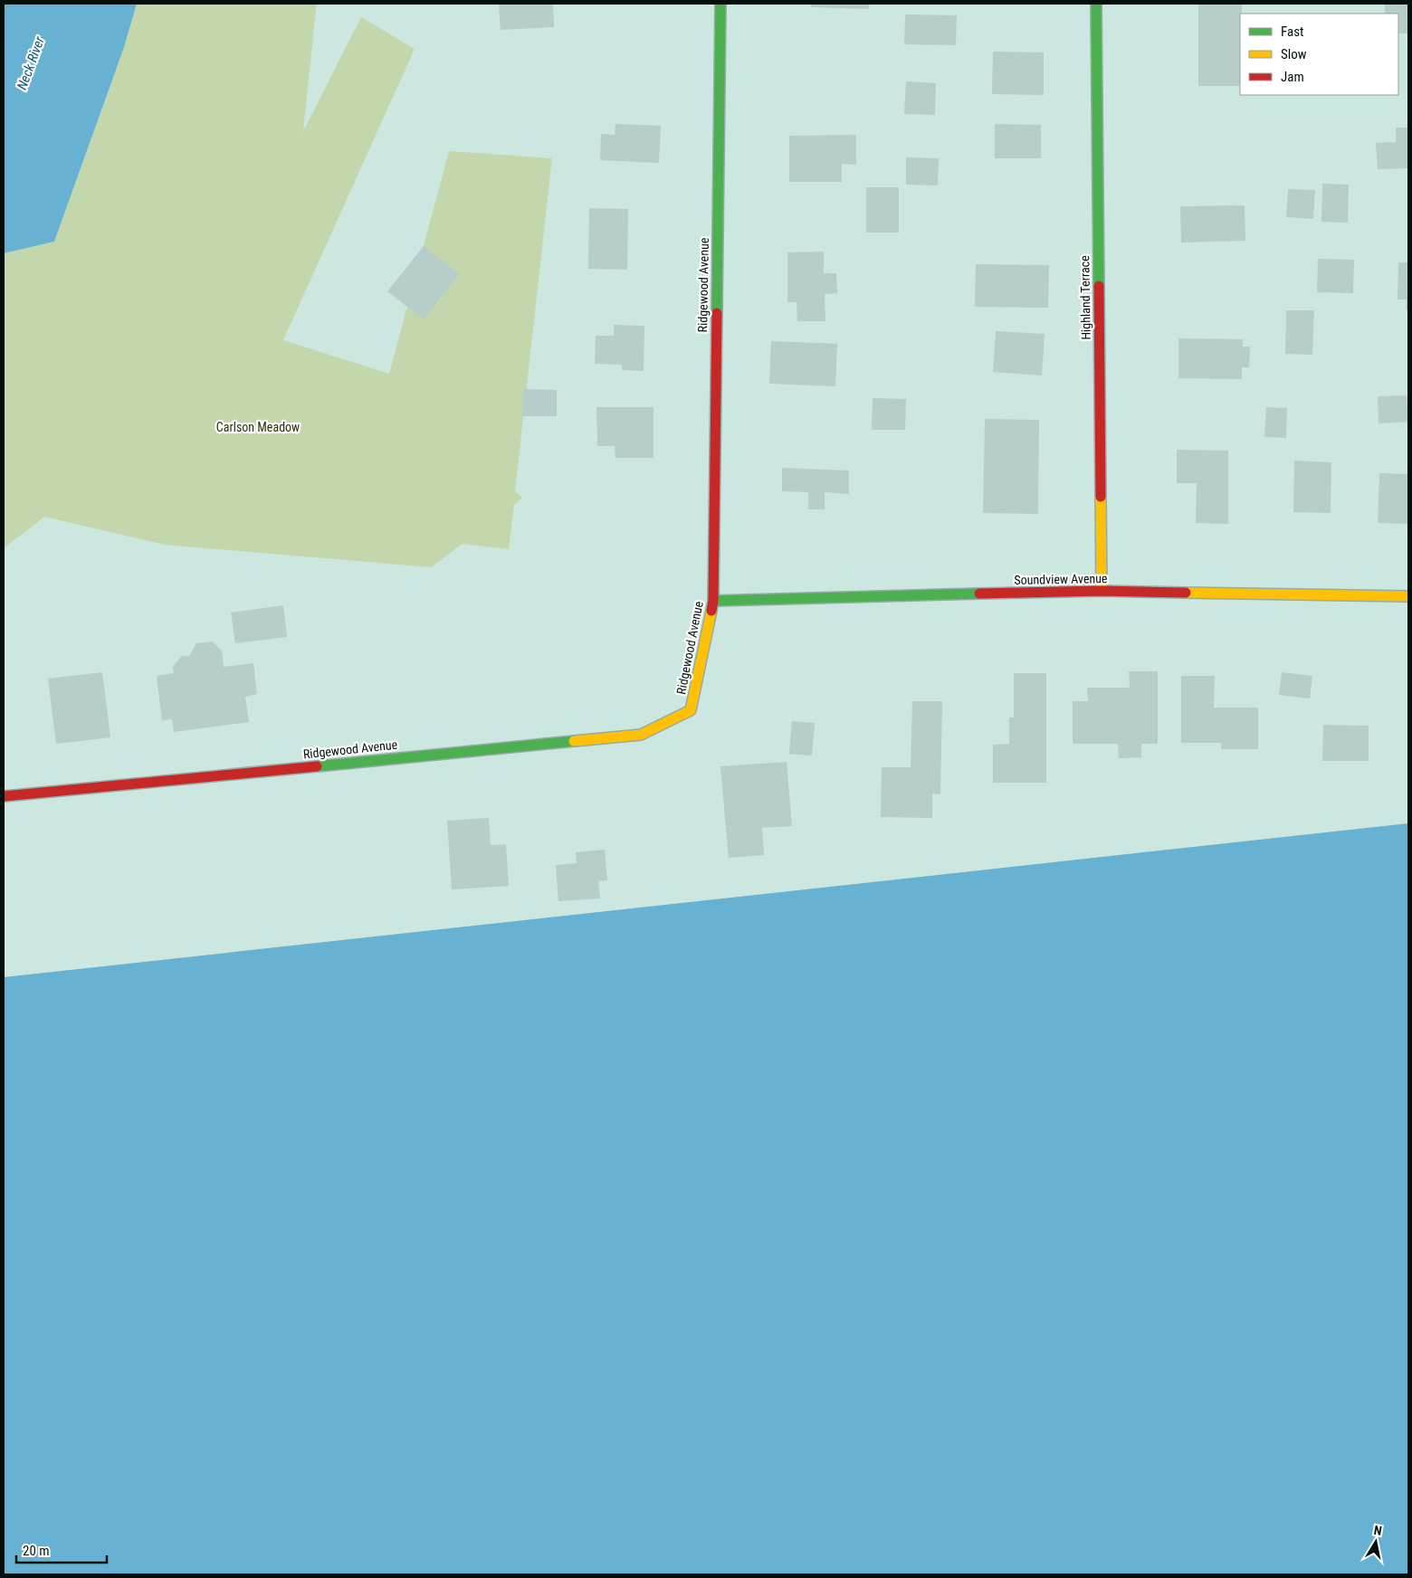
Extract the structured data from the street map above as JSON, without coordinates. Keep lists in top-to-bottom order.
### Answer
{
  "streets": {
    "street": ["Ridgewood Avenue", "Highland Terrace", "Soundview Avenue"]
  },
  "crossings": [
    ["Ridgewood Avenue", "Soundview Avenue"],
    ["Highland Terrace", "Soundview Avenue"]
  ],
  "water": ["Neck River"],
  "parks": ["Carlson Meadow"],
  "legend": ["Fast", "Slow", "Jam"],
  "scale_bar": "20 m",
  "north": "top"
}
